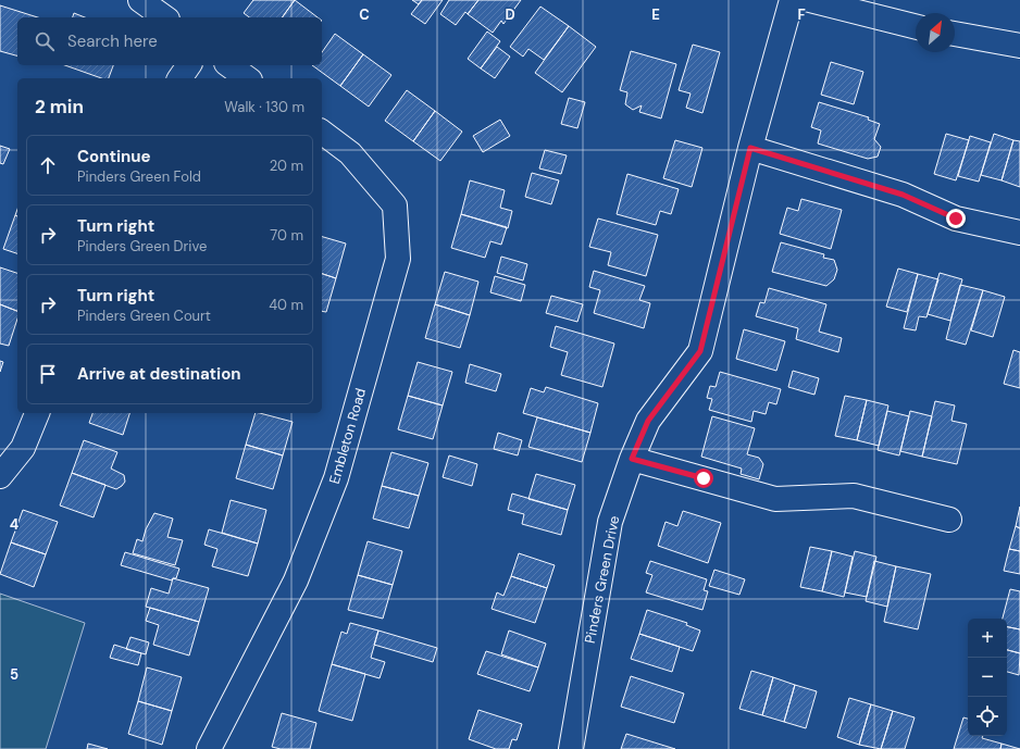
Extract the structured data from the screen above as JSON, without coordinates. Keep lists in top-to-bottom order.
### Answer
{
  "streets": {
    "street": ["Embleton Road", "Pinders Green Drive"]
  },
  "north": "top right",
  "page": {
    "search": "Search here",
    "heading": ["2 min", "Walk · 130 m"],
    "list": [
      ["Continue", "Pinders Green Fold", "20 m"],
      ["Turn right", "Pinders Green Drive", "70 m"],
      ["Turn right", "Pinders Green Court", "40 m"],
      "Arrive at destination"
    ],
    "map_buttons": ["+", "−"]
  },
  "grid": {
    "columns": [
      "C",
      "D",
      "E",
      "F"
    ],
    "rows": ["4", "5"]
  }
}
